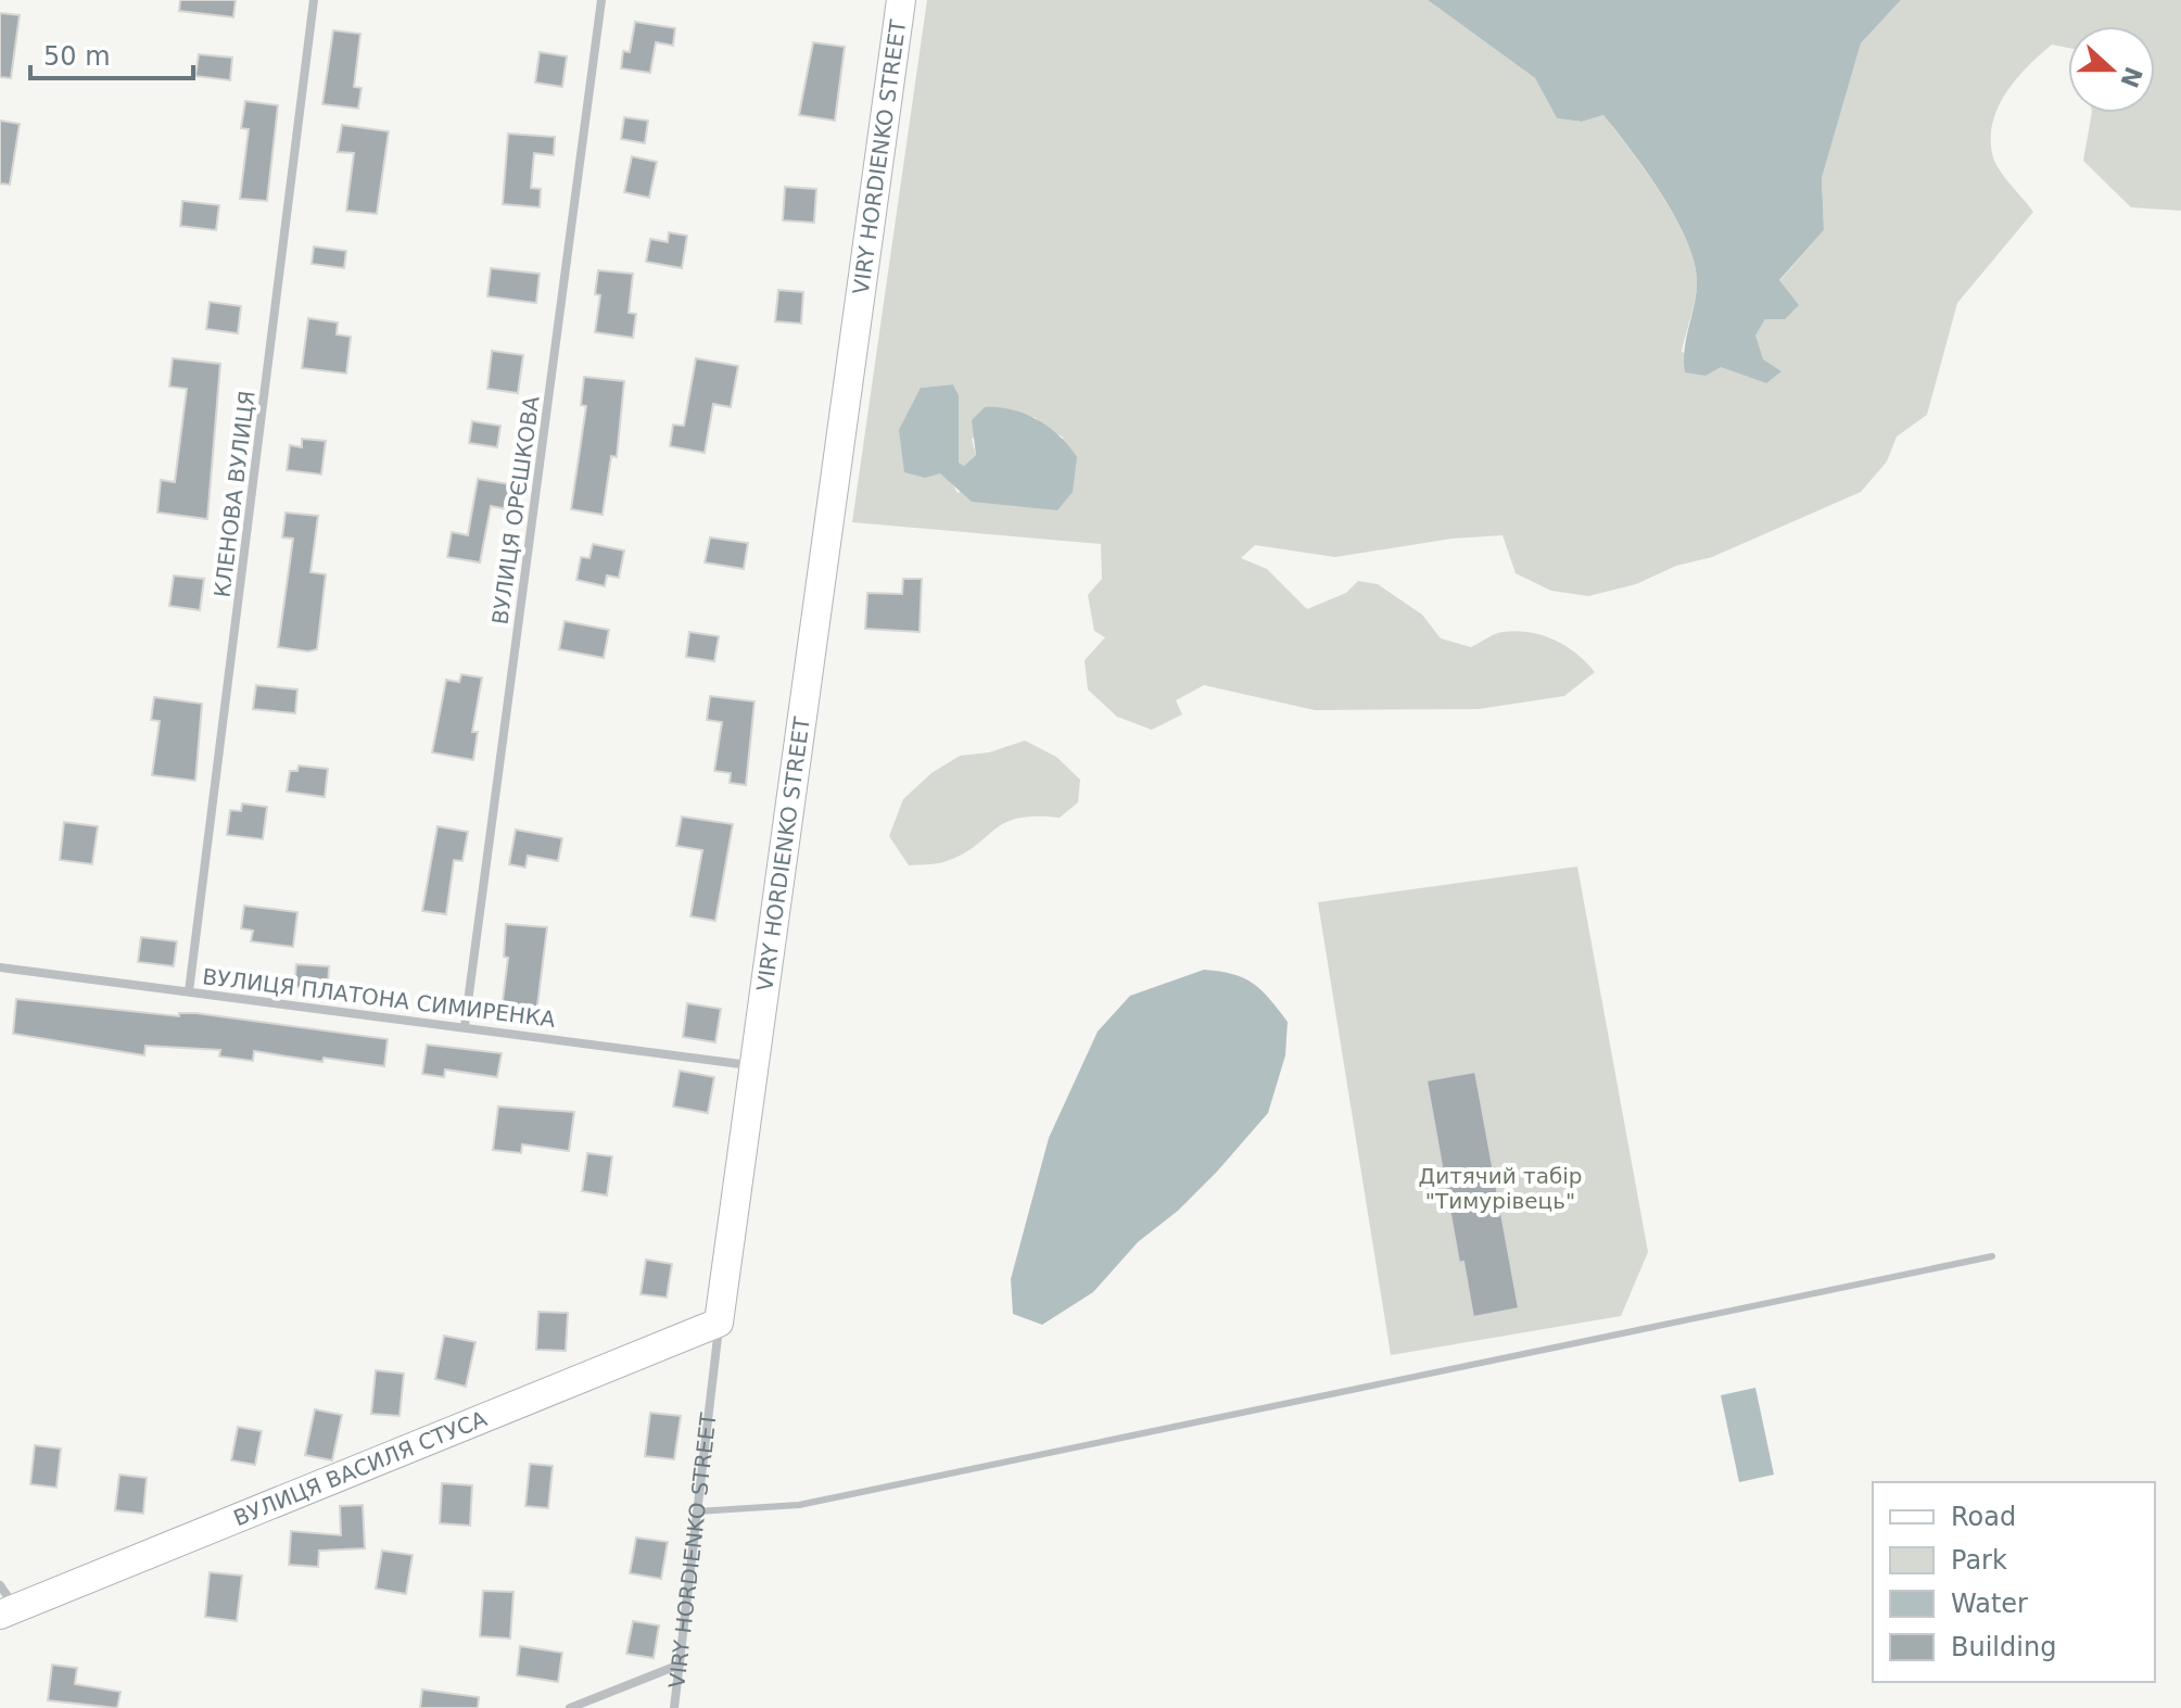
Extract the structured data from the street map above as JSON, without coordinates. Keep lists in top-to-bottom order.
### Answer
{
  "streets": {
    "street": [
      "VIRY HORDIENKO STREET",
      "КЛЕНОВА ВУЛИЦЯ",
      "ВУЛИЦЯ ОРЄШКОВА",
      "ВУЛИЦЯ ПЛАТОНА СИМИРЕНКА",
      "ВУЛИЦЯ ВАСИЛЯ СТУСА"
    ]
  },
  "crossings": [
    ["VIRY HORDIENKO STREET", "ВУЛИЦЯ ПЛАТОНА СИМИРЕНКА"],
    ["VIRY HORDIENKO STREET", "ВУЛИЦЯ ВАСИЛЯ СТУСА"],
    ["КЛЕНОВА ВУЛИЦЯ", "ВУЛИЦЯ ПЛАТОНА СИМИРЕНКА"],
    ["ВУЛИЦЯ ОРЄШКОВА", "ВУЛИЦЯ ПЛАТОНА СИМИРЕНКА"]
  ],
  "parks": ["Дитячий табір \"Тимурівець\""],
  "legend": [
    "Road",
    "Park",
    "Water",
    "Building"
  ],
  "scale_bar": "50 m",
  "north": "right"
}
